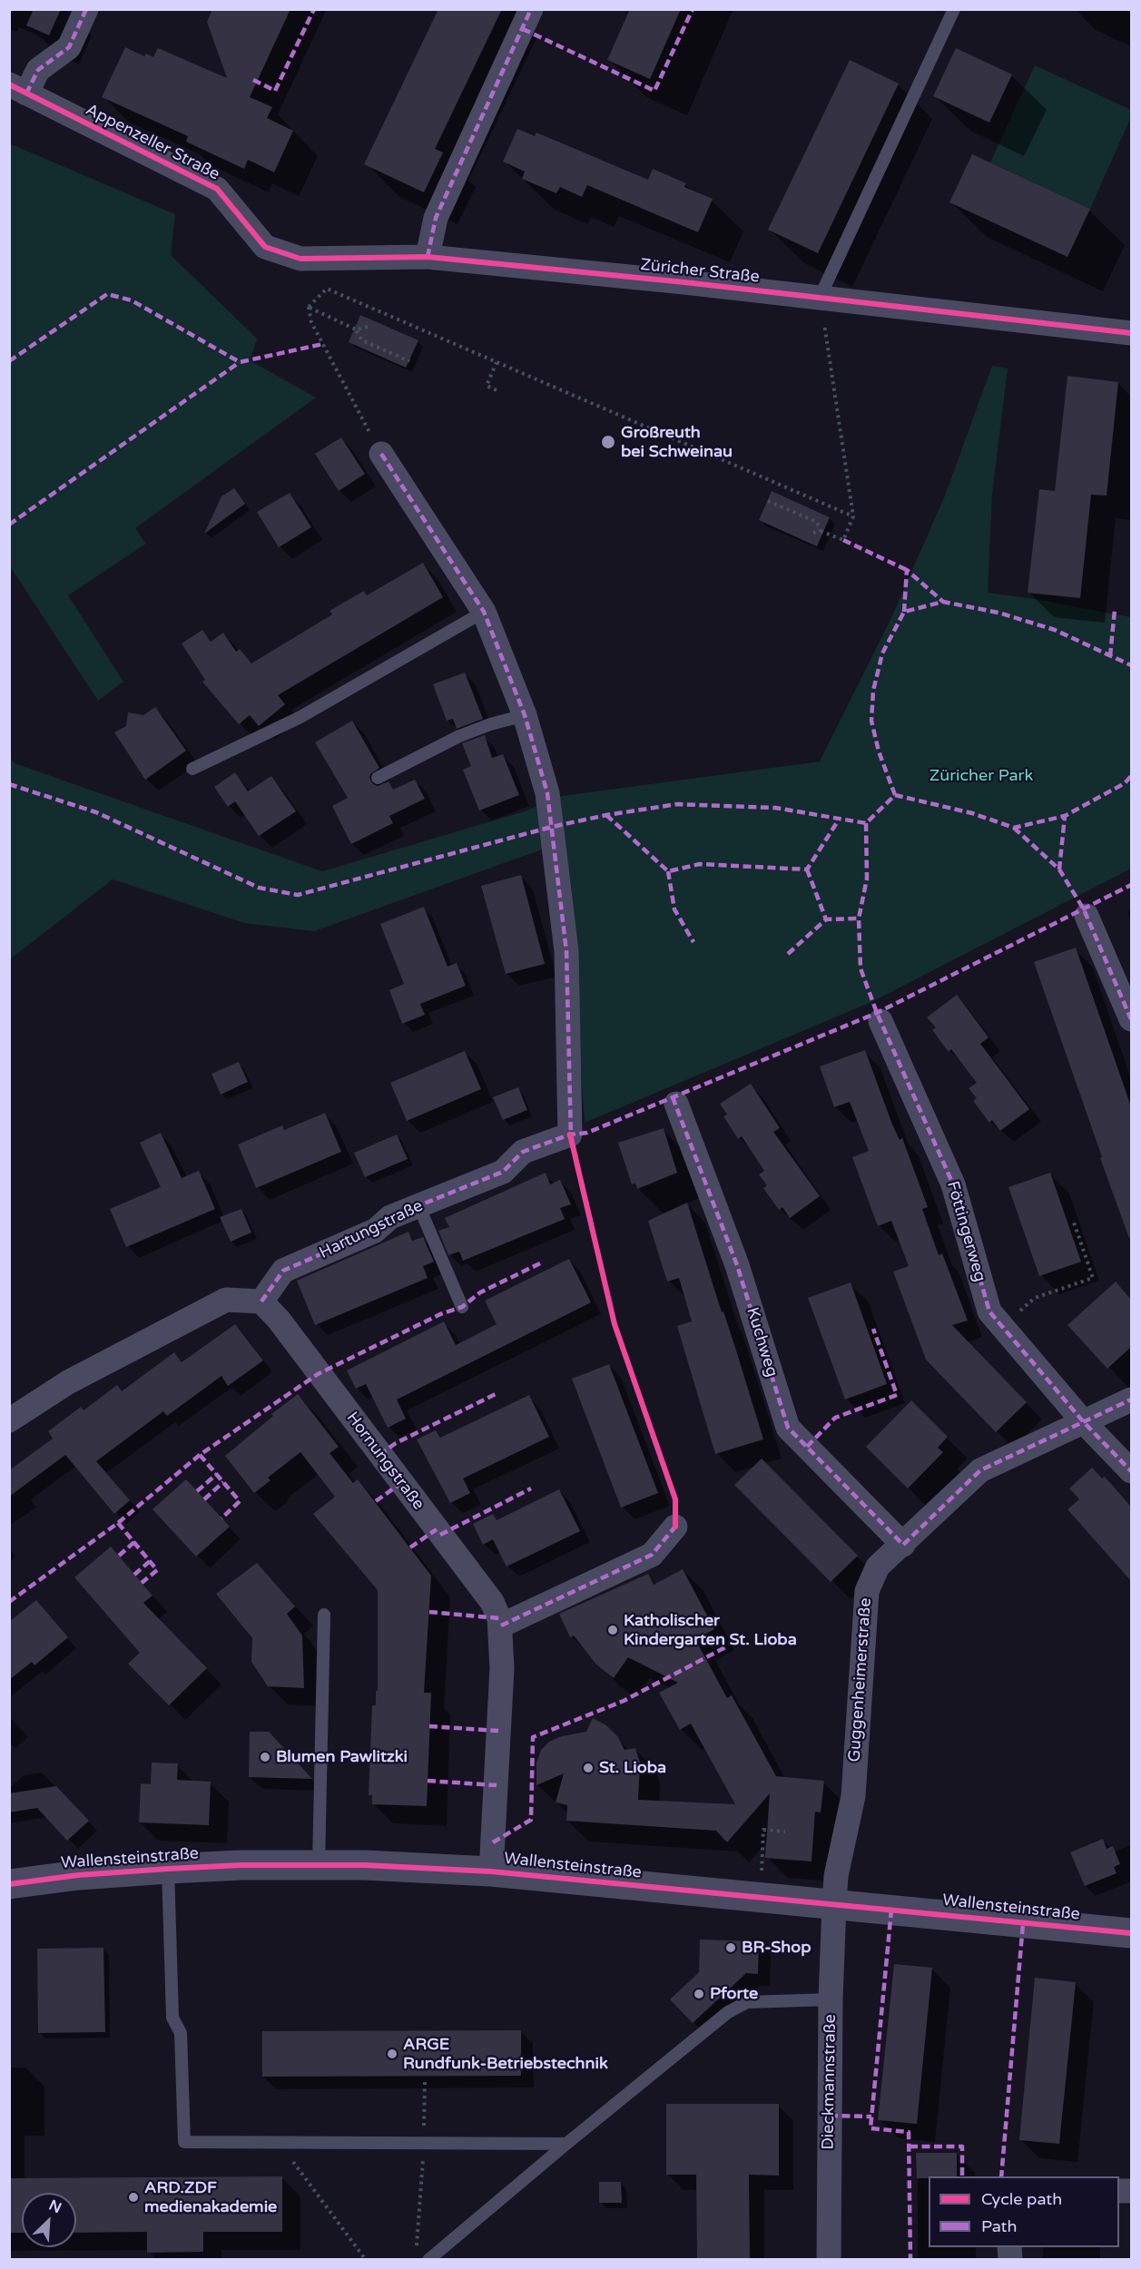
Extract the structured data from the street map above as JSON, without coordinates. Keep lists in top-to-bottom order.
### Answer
{
  "streets": {
    "street": [
      "Appenzeller Straße",
      "Züricher Straße",
      "Hartungstraße",
      "Föttingerweg",
      "Kuchweg",
      "Hornungstraße",
      "Guggenheimerstraße",
      "Wallensteinstraße",
      "Dieckmannstraße"
    ]
  },
  "crossings": [
    ["Appenzeller Straße", "Züricher Straße"],
    ["Hartungstraße", "Hornungstraße"],
    ["Föttingerweg", "Guggenheimerstraße"],
    ["Kuchweg", "Guggenheimerstraße"],
    ["Hornungstraße", "Wallensteinstraße"],
    ["Guggenheimerstraße", "Wallensteinstraße"],
    ["Guggenheimerstraße", "Dieckmannstraße"],
    ["Wallensteinstraße", "Dieckmannstraße"]
  ],
  "parks": ["Züricher Park"],
  "places": [
    "Großreuth bei Schweinau",
    "Katholischer Kindergarten St. Lioba",
    "Blumen Pawlitzki",
    "St. Lioba",
    "BR-Shop",
    "Pforte",
    "ARGE Rundfunk-Betriebstechnik",
    "ARD.ZDF medienakademie"
  ],
  "legend": ["Cycle path", "Path"],
  "north": "top right"
}
